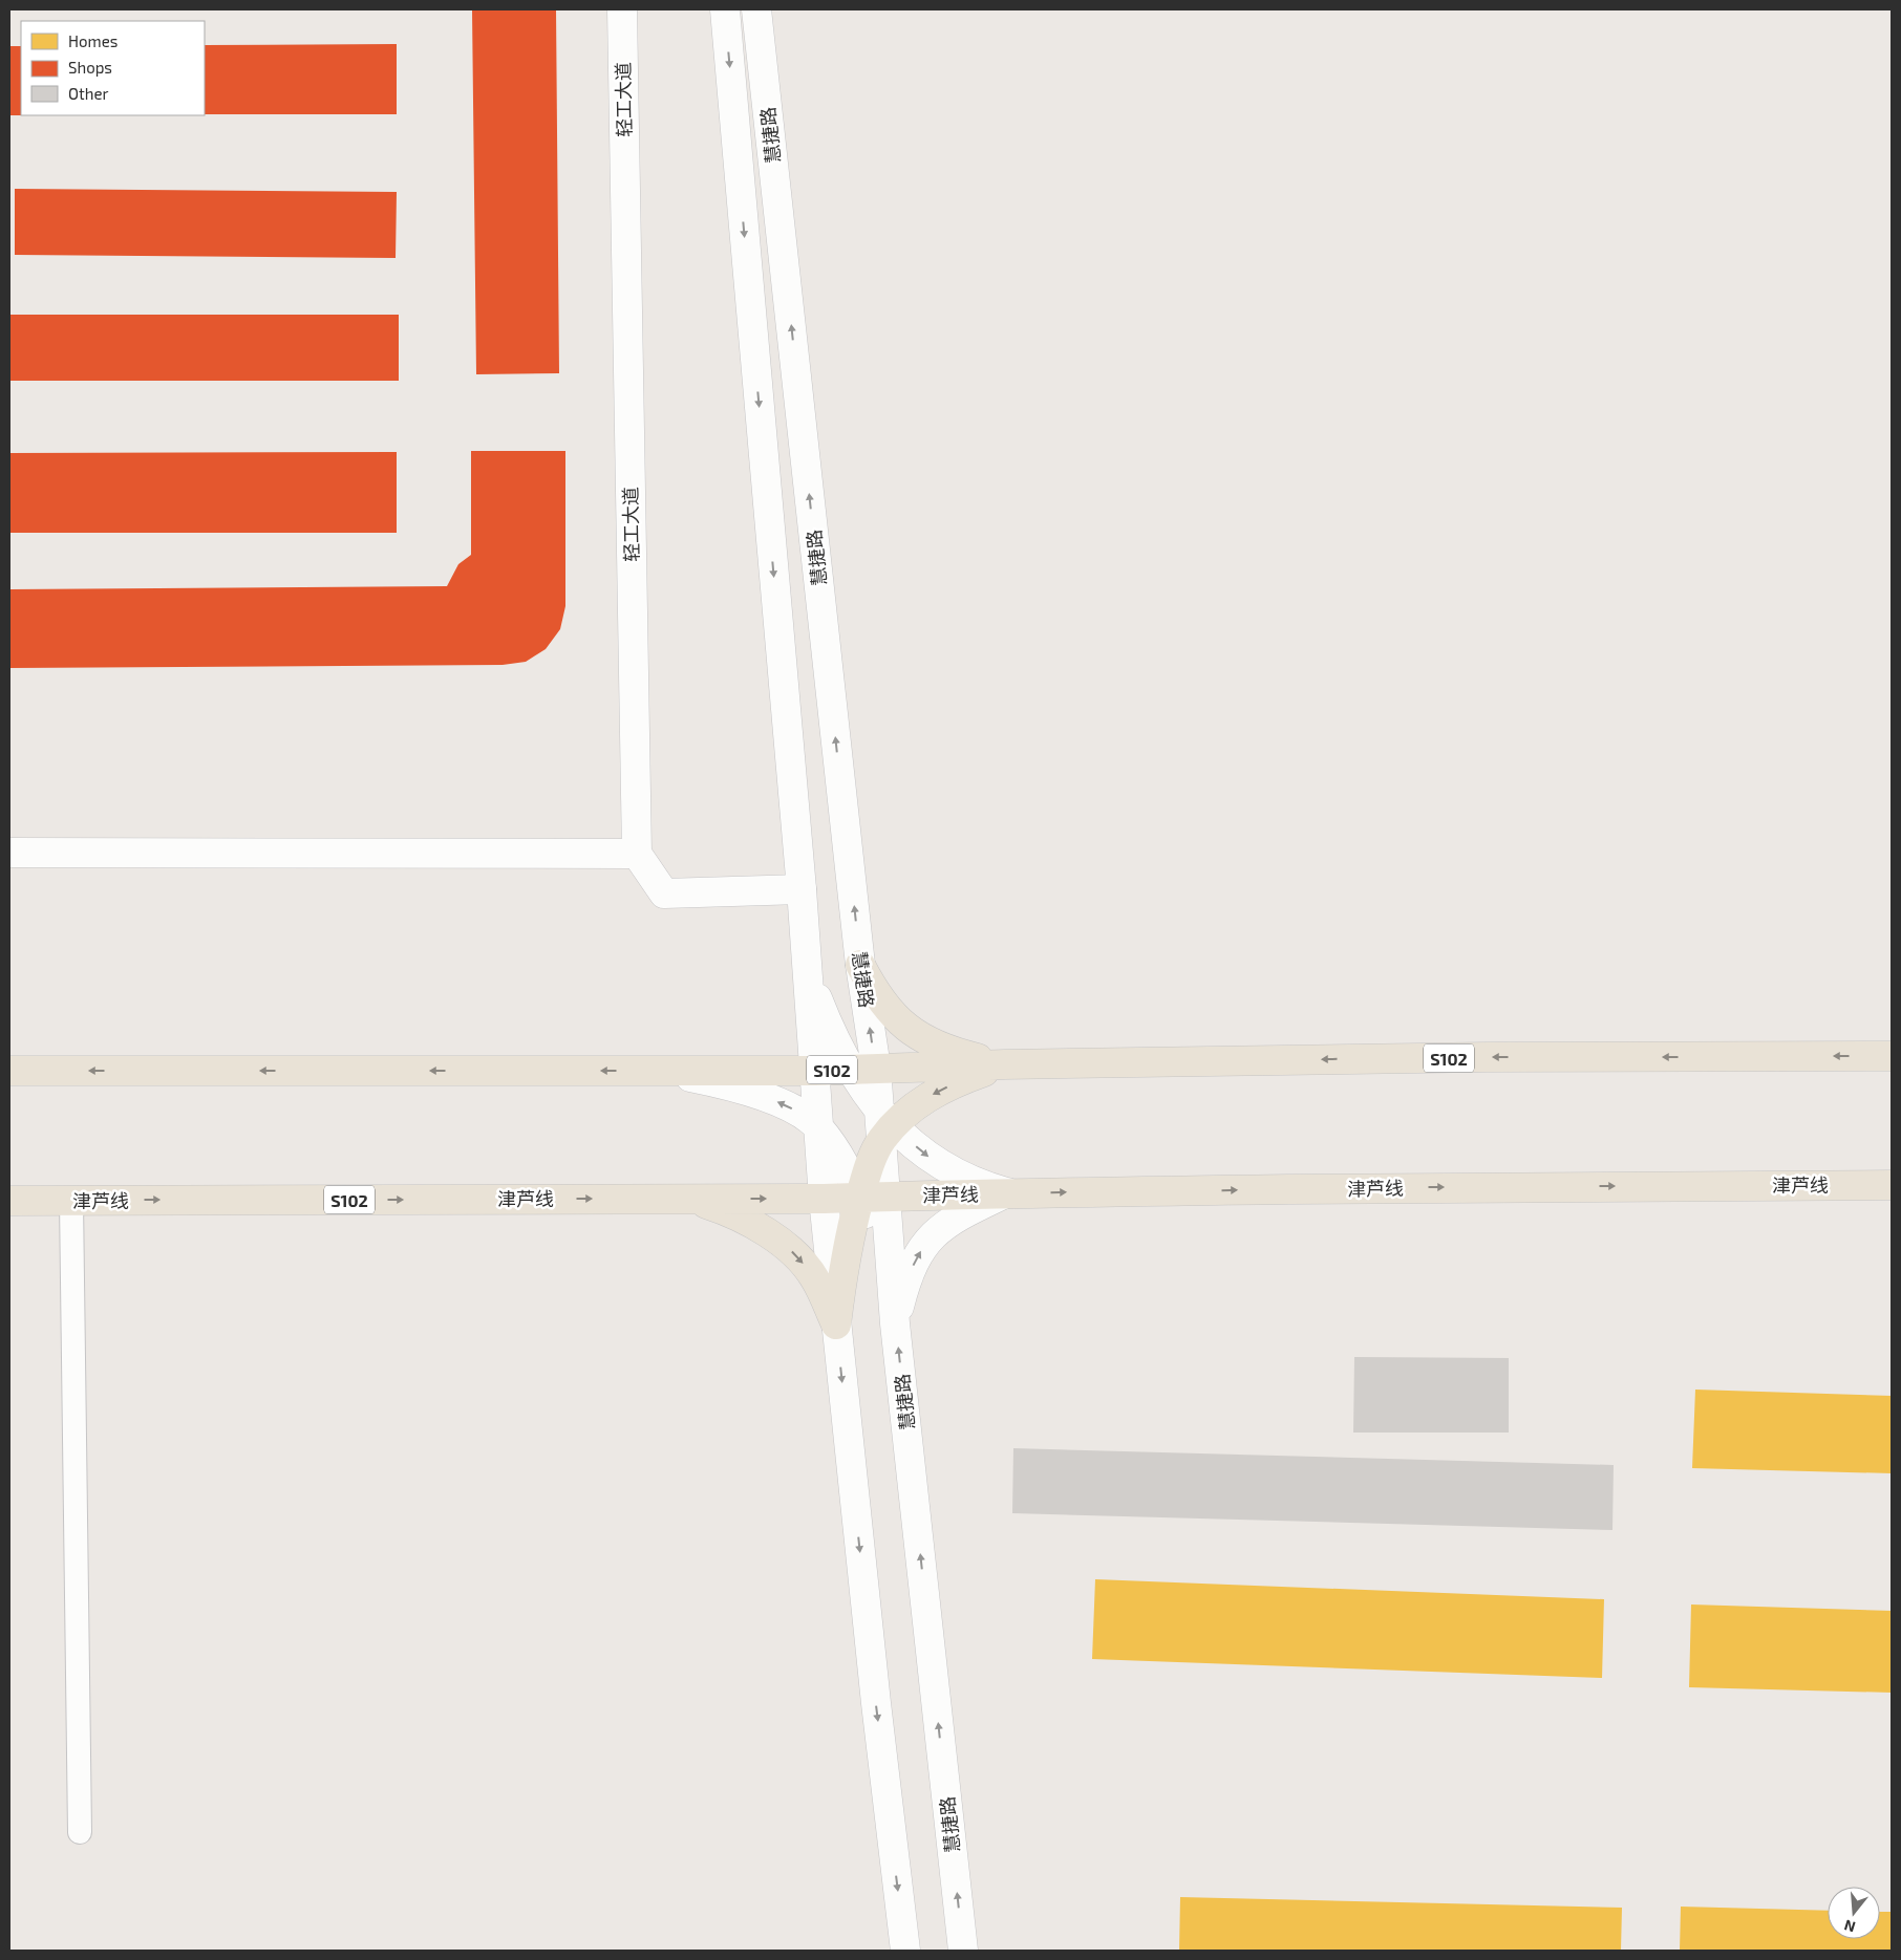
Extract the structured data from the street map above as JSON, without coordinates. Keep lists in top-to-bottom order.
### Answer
{
  "streets": {
    "highway": ["S102", "津芦线"],
    "main road": ["轻工大道", "慧捷路"]
  },
  "crossings": [
    ["慧捷路", "S102"],
    ["慧捷路", "津芦线"]
  ],
  "legend": ["Homes", "Shops", "Other"],
  "north": "bottom"
}
